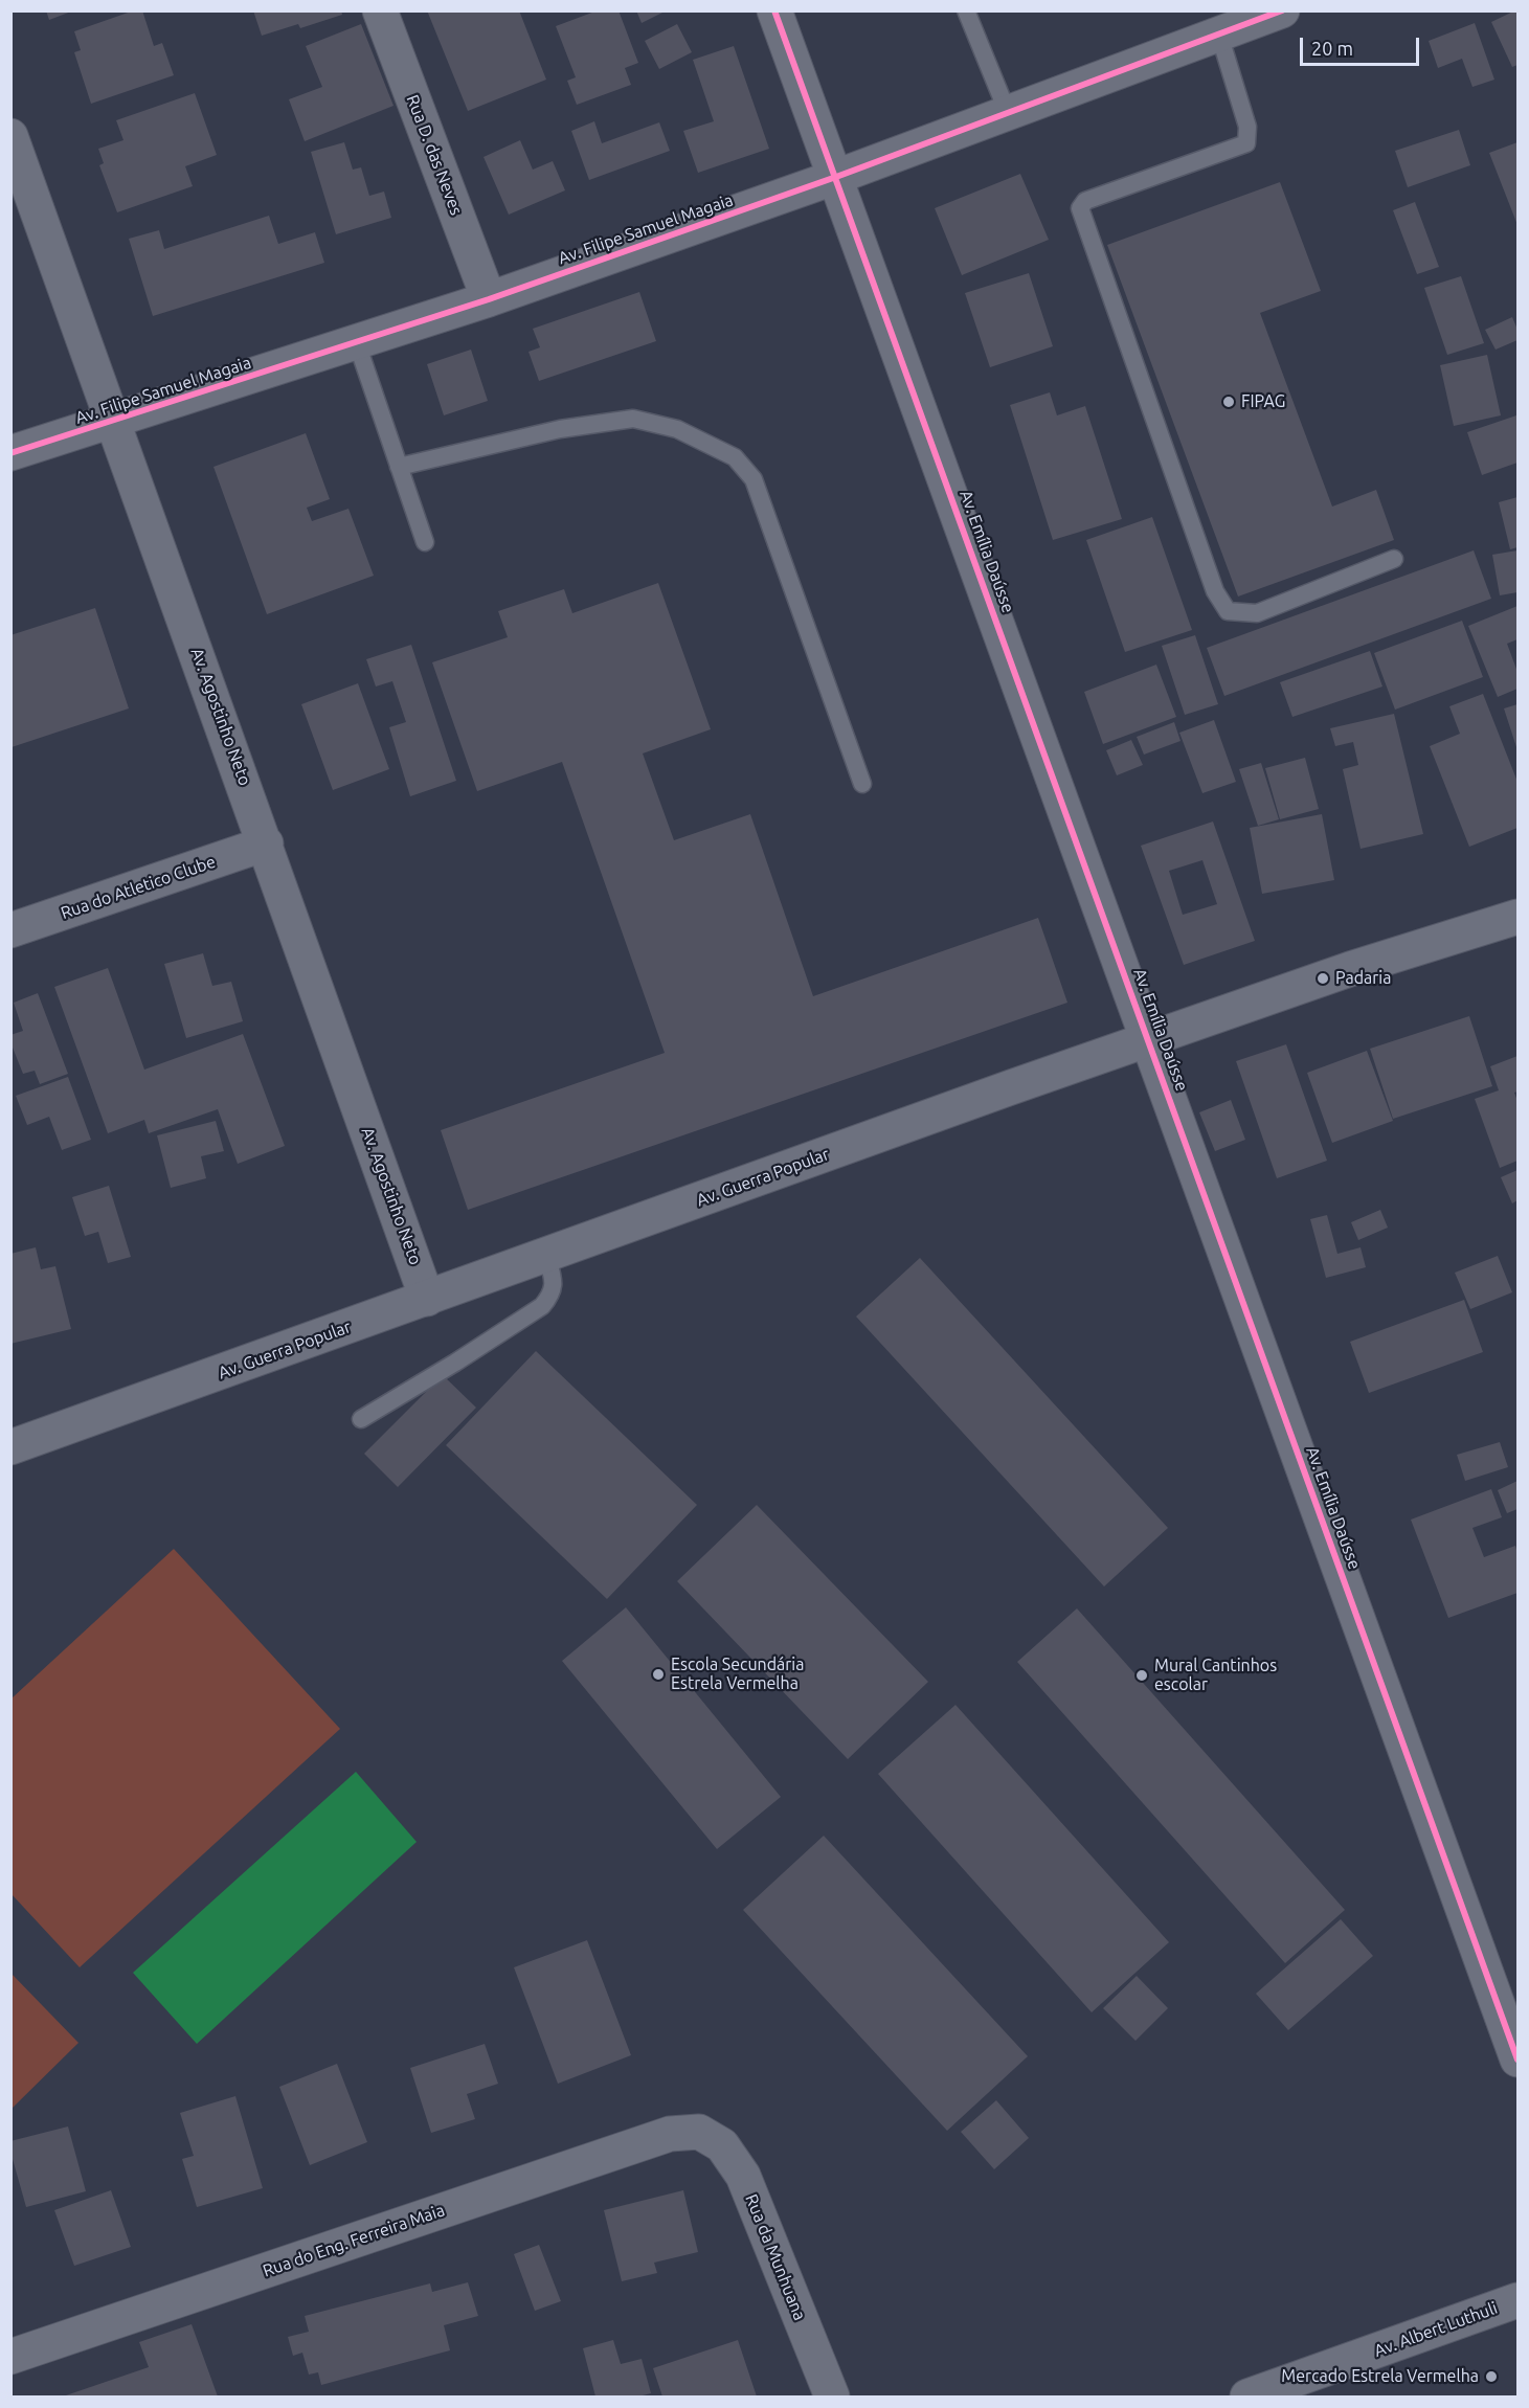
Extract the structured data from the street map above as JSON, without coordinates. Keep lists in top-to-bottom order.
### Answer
{
  "streets": {
    "street": [
      "Rua D. das Neves",
      "Av. Filipe Samuel Magaia",
      "Av. Emília Daússe",
      "Av. Agostinho Neto",
      "Rua do Atletico Clube",
      "Av. Guerra Popular",
      "Rua do Eng. Ferreira Maia",
      "Rua da Munhuana",
      "Av. Albert Luthuli"
    ]
  },
  "crossings": [
    ["Rua D. das Neves", "Av. Filipe Samuel Magaia"],
    ["Av. Filipe Samuel Magaia", "Av. Emília Daússe"],
    ["Av. Filipe Samuel Magaia", "Av. Agostinho Neto"],
    ["Av. Emília Daússe", "Av. Guerra Popular"],
    ["Av. Agostinho Neto", "Rua do Atletico Clube"],
    ["Av. Agostinho Neto", "Av. Guerra Popular"],
    ["Rua do Eng. Ferreira Maia", "Rua da Munhuana"]
  ],
  "places": [
    "FIPAG",
    "Padaria",
    "Escola Secundária Estrela Vermelha",
    "Mural Cantinhos escolar",
    "Mercado Estrela Vermelha"
  ],
  "scale_bar": "20 m"
}
